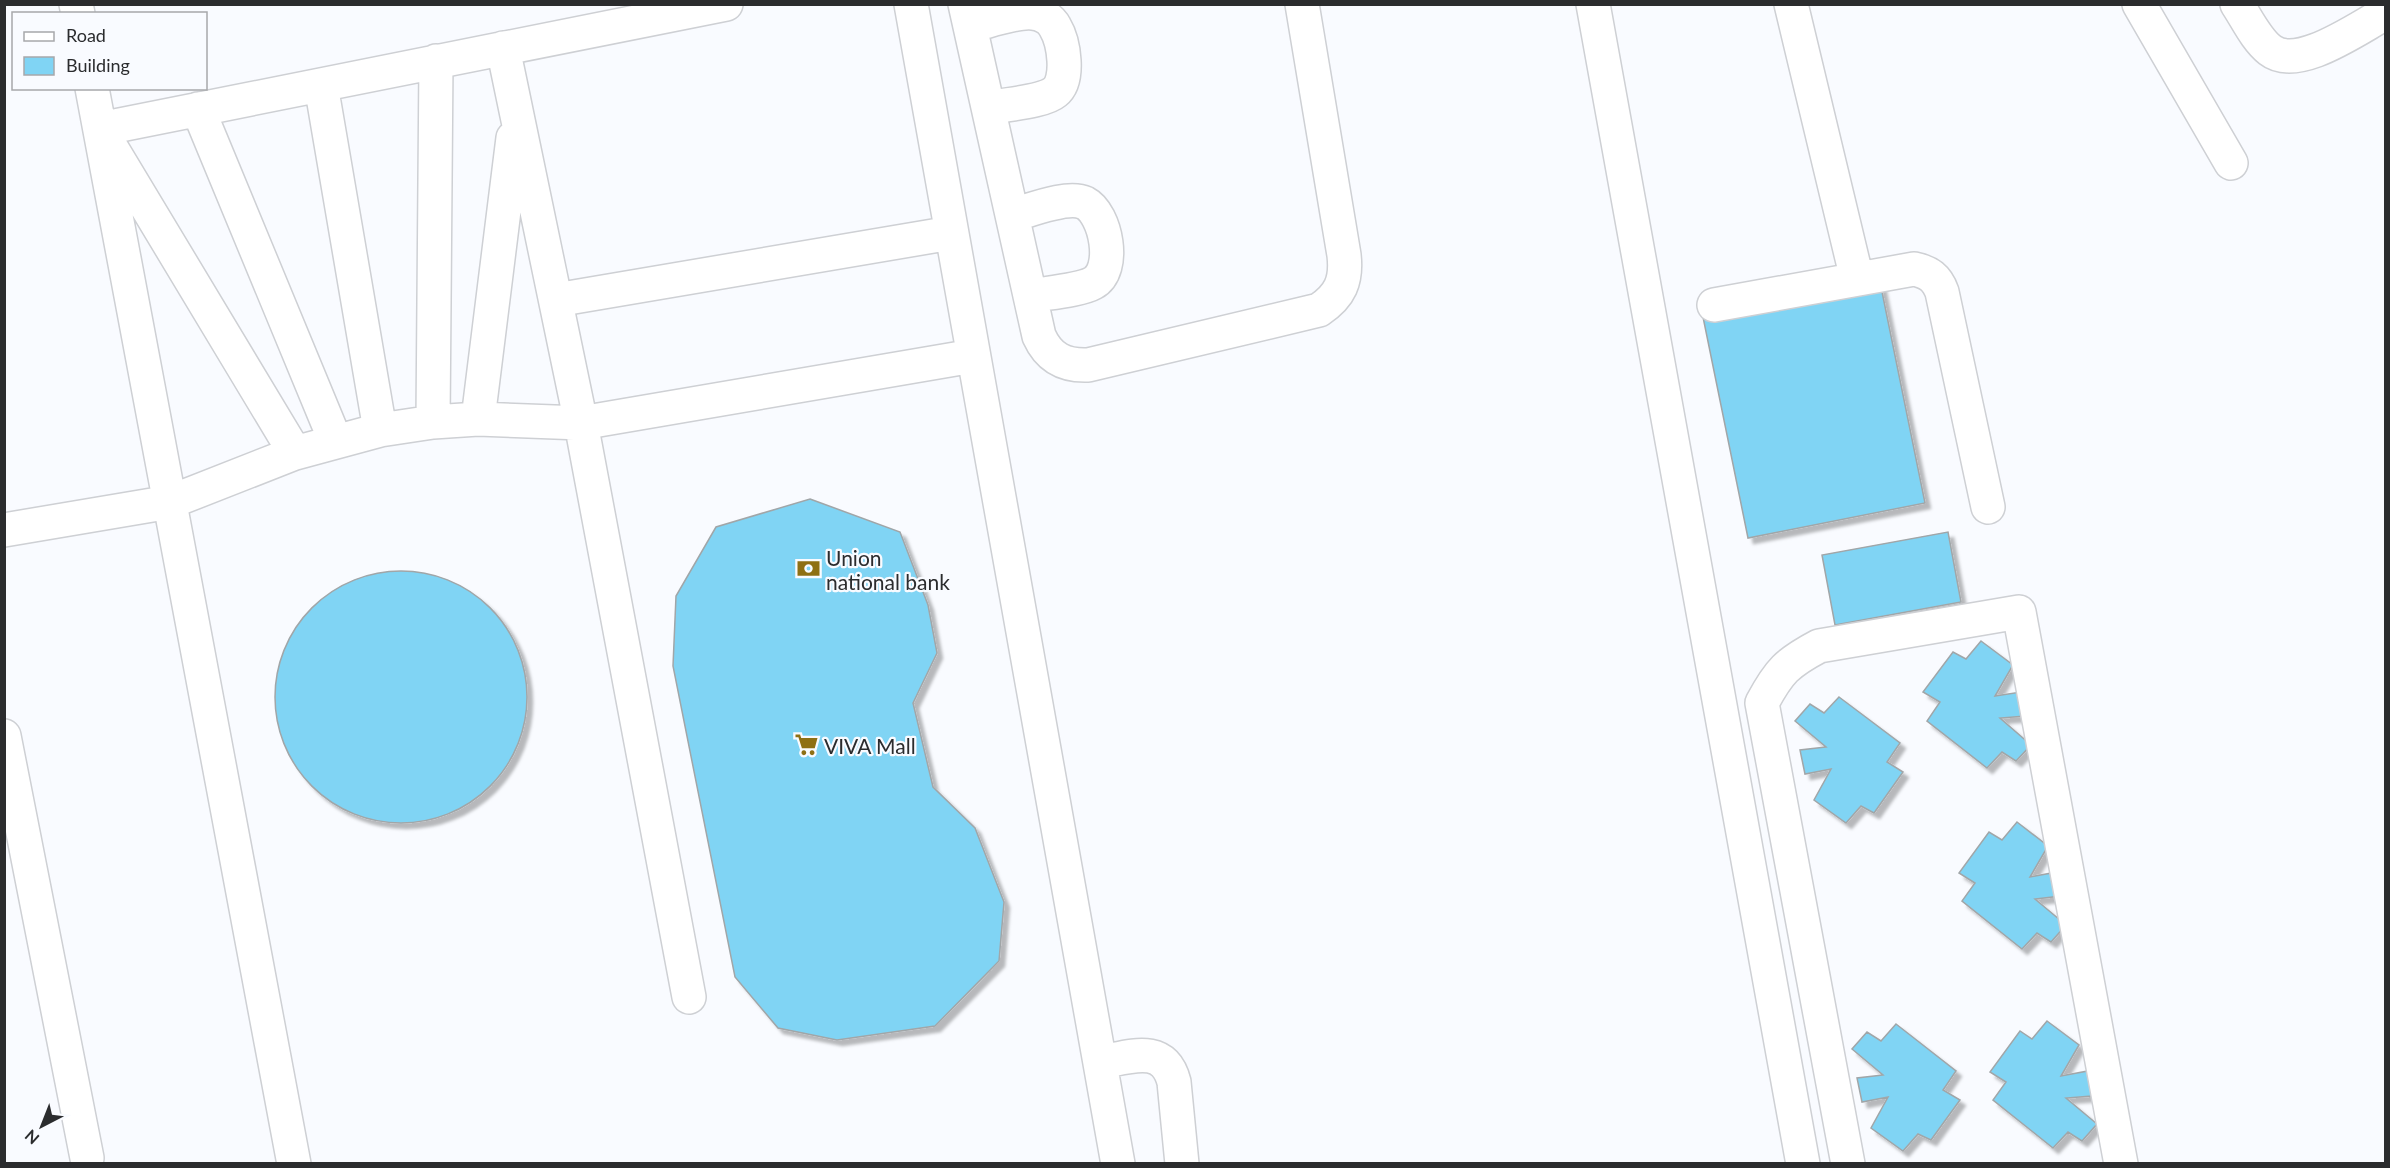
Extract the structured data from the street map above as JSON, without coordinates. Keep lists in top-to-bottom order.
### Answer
{
  "places": {
    "bank": ["Union national bank"],
    "supermarket": ["VIVA Mall"]
  },
  "legend": ["Road", "Building"],
  "north": "bottom left"
}
